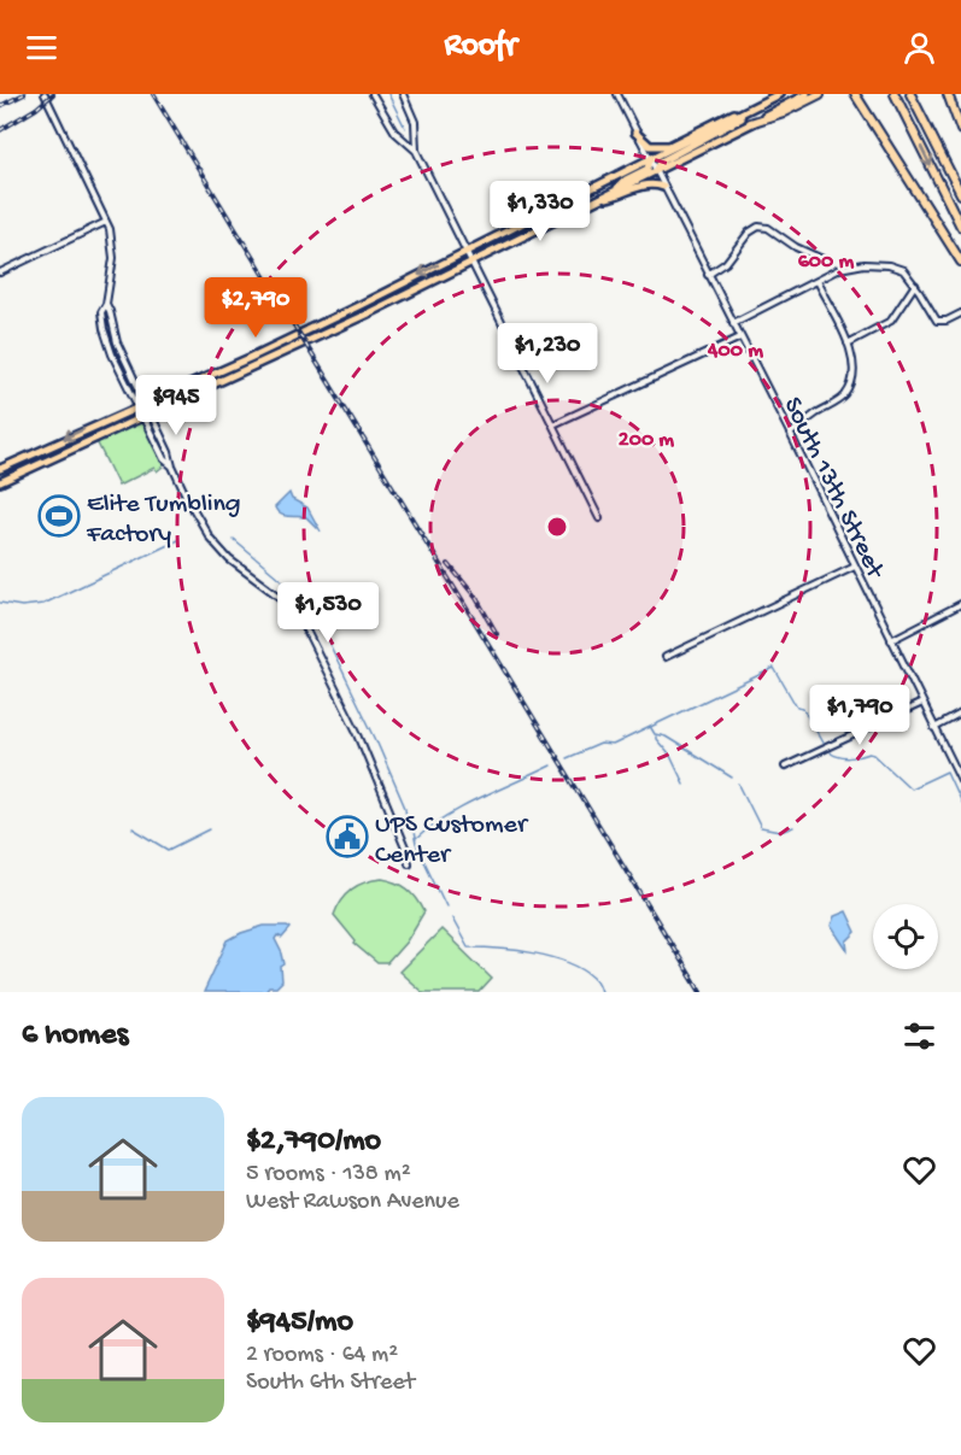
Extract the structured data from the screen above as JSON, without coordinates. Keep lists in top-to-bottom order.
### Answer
{
  "streets": {
    "street": ["South 13th Street"]
  },
  "places": {
    "sports": ["Elite Tumbling Factory"],
    "public building": ["UPS Customer Center"]
  },
  "page": {
    "header": "Roofr",
    "price": [
      "$1,330",
      "$2,790",
      "$1,230",
      "$945",
      "$1,530",
      "$1,790"
    ],
    "heading": "6 homes",
    "list": [
      {
        "name": "$2,790/mo",
        "note": "5 rooms · 138 m² · West Rawson Avenue"
      },
      {
        "name": "$945/mo",
        "note": "2 rooms · 64 m² · South 6th Street"
      }
    ]
  },
  "rings": ["600 m", "400 m", "200 m"]
}
